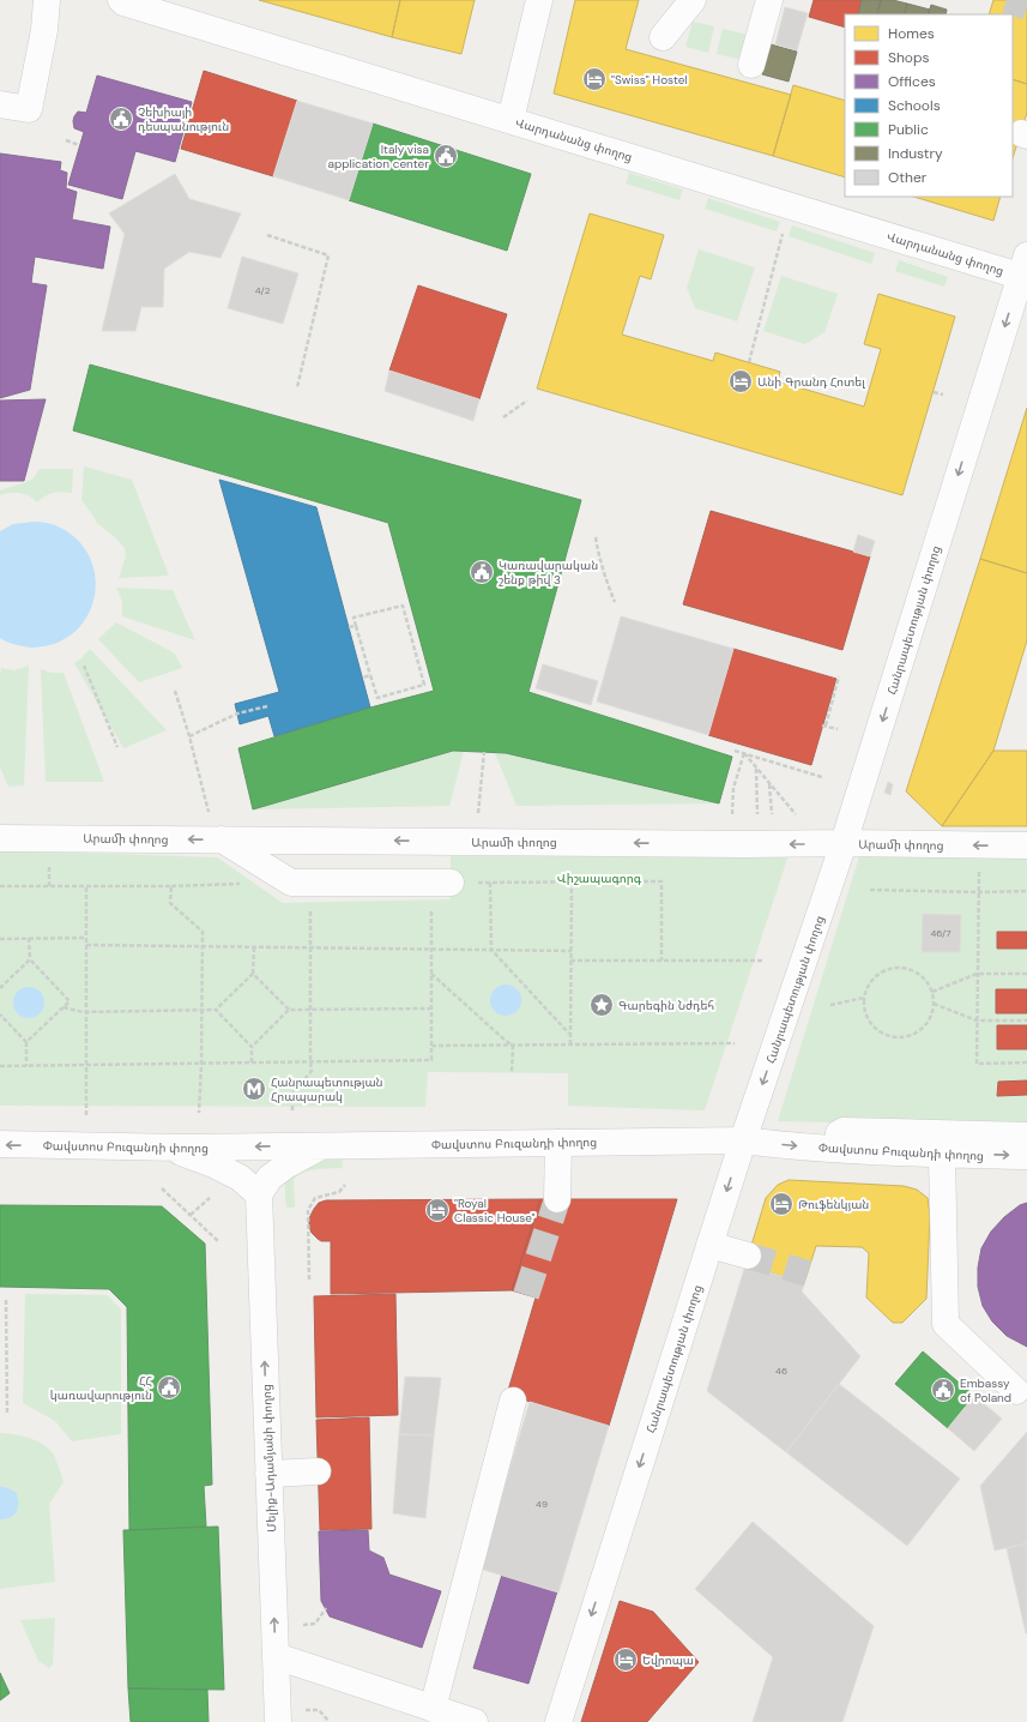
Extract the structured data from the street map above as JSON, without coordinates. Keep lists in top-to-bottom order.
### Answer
{
  "streets": {
    "street": [
      "Վարդանանց փողոց",
      "Հանրապետության փողոց",
      "Արամի փողոց",
      "Փավստոս Բուզանդի փողոց",
      "Մելիք-Ադամյանի փողոց"
    ]
  },
  "crossings": [
    ["Վարդանանց փողոց", "Հանրապետության փողոց"],
    ["Հանրապետության փողոց", "Արամի փողոց"],
    ["Հանրապետության փողոց", "Փավստոս Բուզանդի փողոց"]
  ],
  "one_way": ["Հանրապետության փողոց", "Արամի փողոց"],
  "parks": ["Վիշապագորգ"],
  "places": {
    "hotel": [
      "\"Swiss\" Hostel",
      "Անի Գրանդ Հոտել",
      "Թուֆենկյան",
      "\"Royal Classic House\"",
      "Եվրոպա"
    ],
    "public building": [
      "Չեխիայի դեսպանություն",
      "Italy visa application center",
      "Կառավարական շենք թիվ 3",
      "ՀՀ կառավարություն",
      "Embassy of Poland"
    ],
    "place": ["Գարեգին Նժդեհ"],
    "metro station": ["Հանրապետության Հրապարակ"]
  },
  "house_numbers": [
    "4/2",
    "46/7",
    "46",
    "49"
  ],
  "legend": [
    "Homes",
    "Shops",
    "Offices",
    "Schools",
    "Public",
    "Industry",
    "Other"
  ]
}
